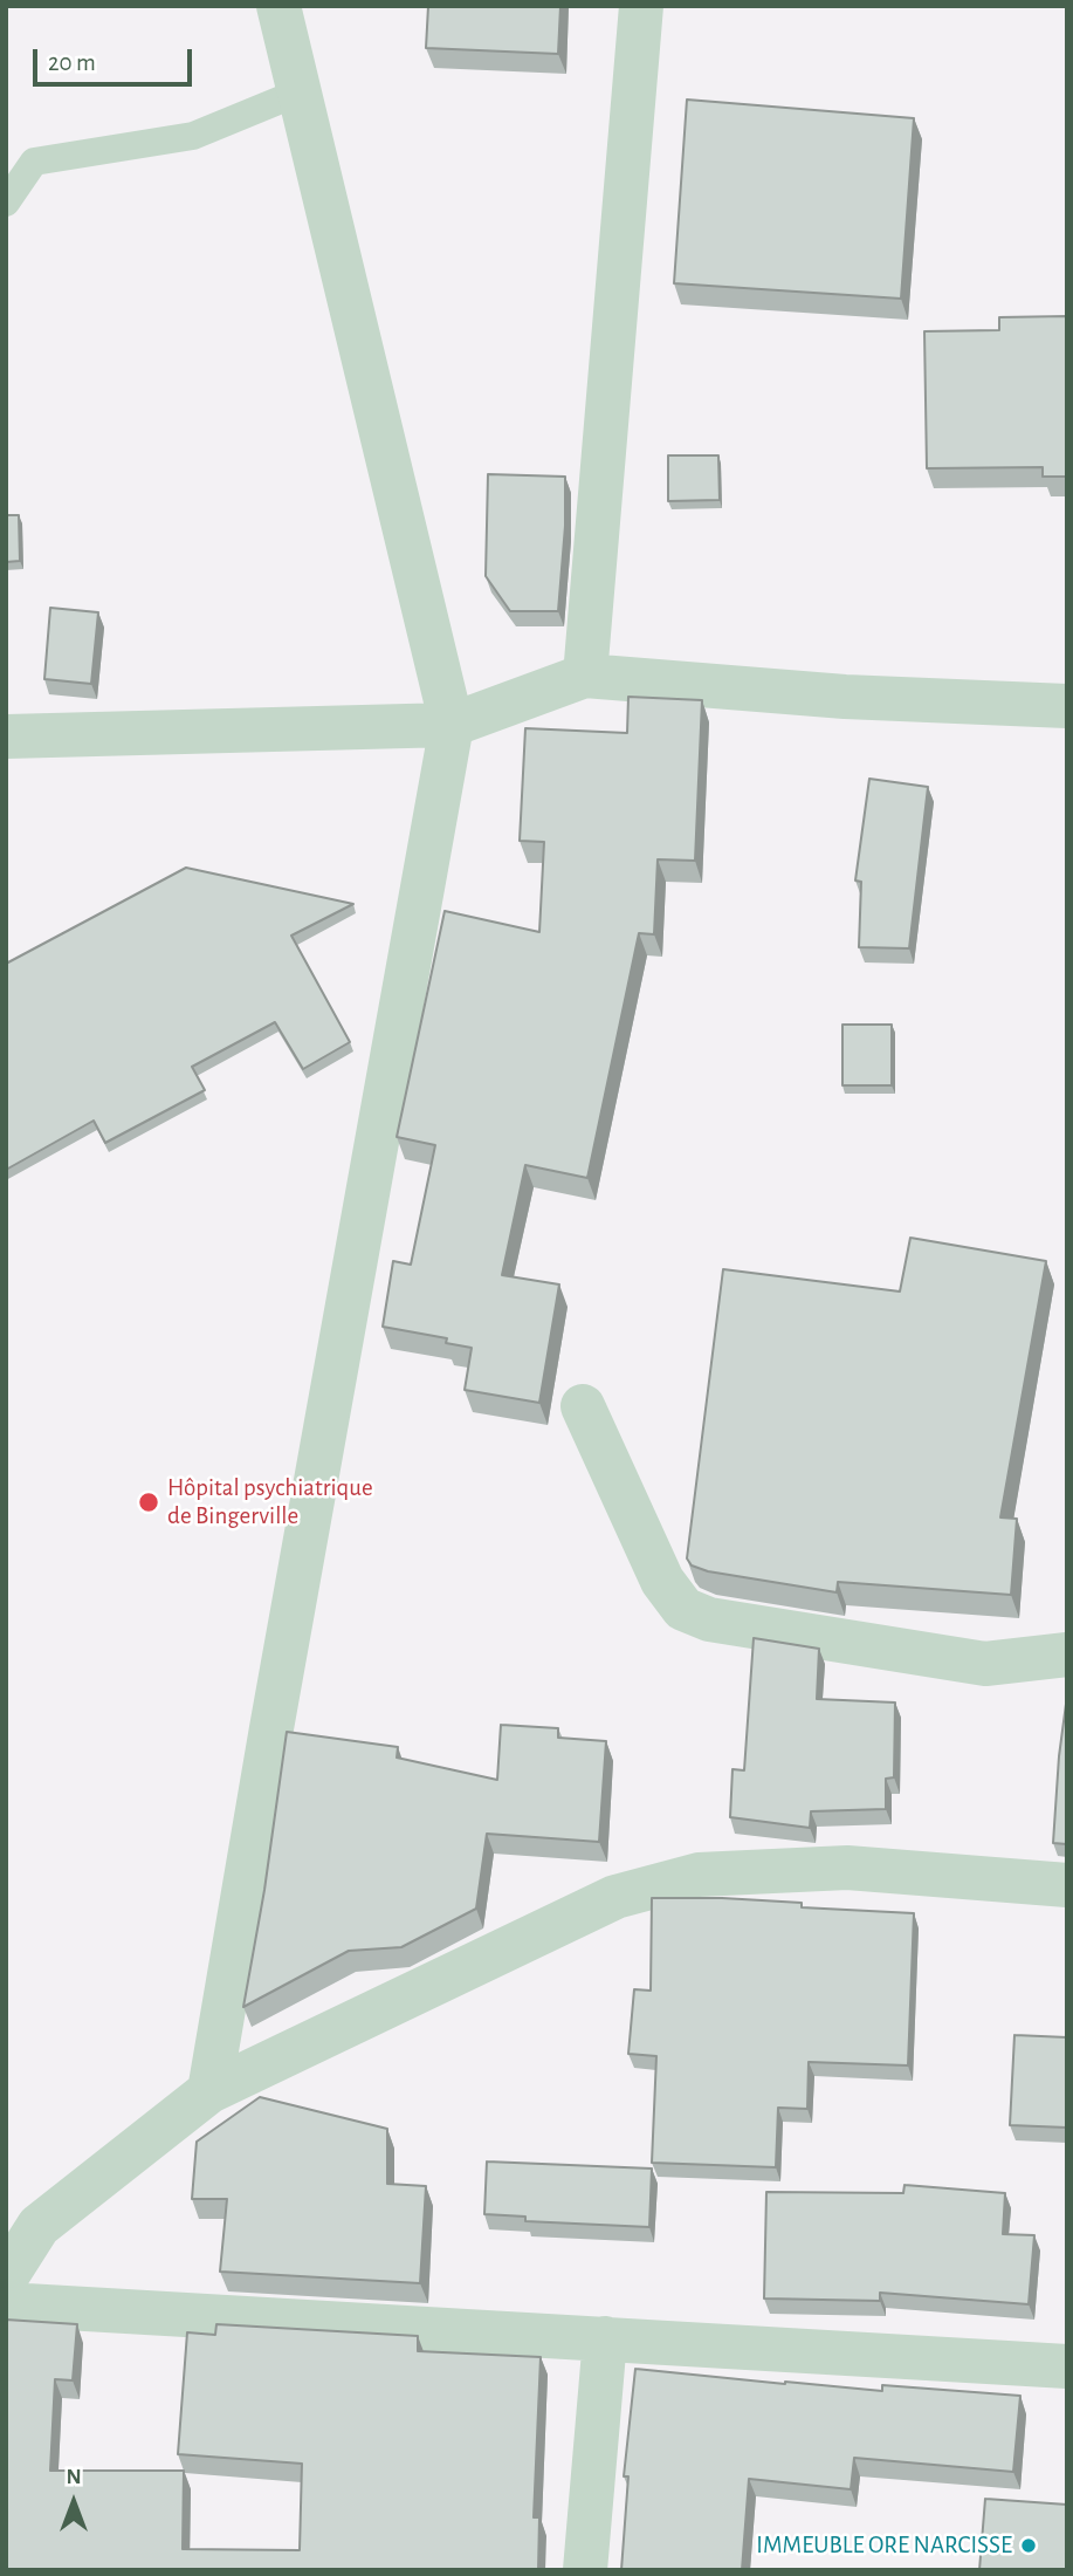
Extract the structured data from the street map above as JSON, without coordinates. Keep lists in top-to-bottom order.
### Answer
{
  "places": ["Hôpital psychiatrique de Bingerville", "IMMEUBLE ORE NARCISSE"],
  "scale_bar": "20 m",
  "north": "top"
}
